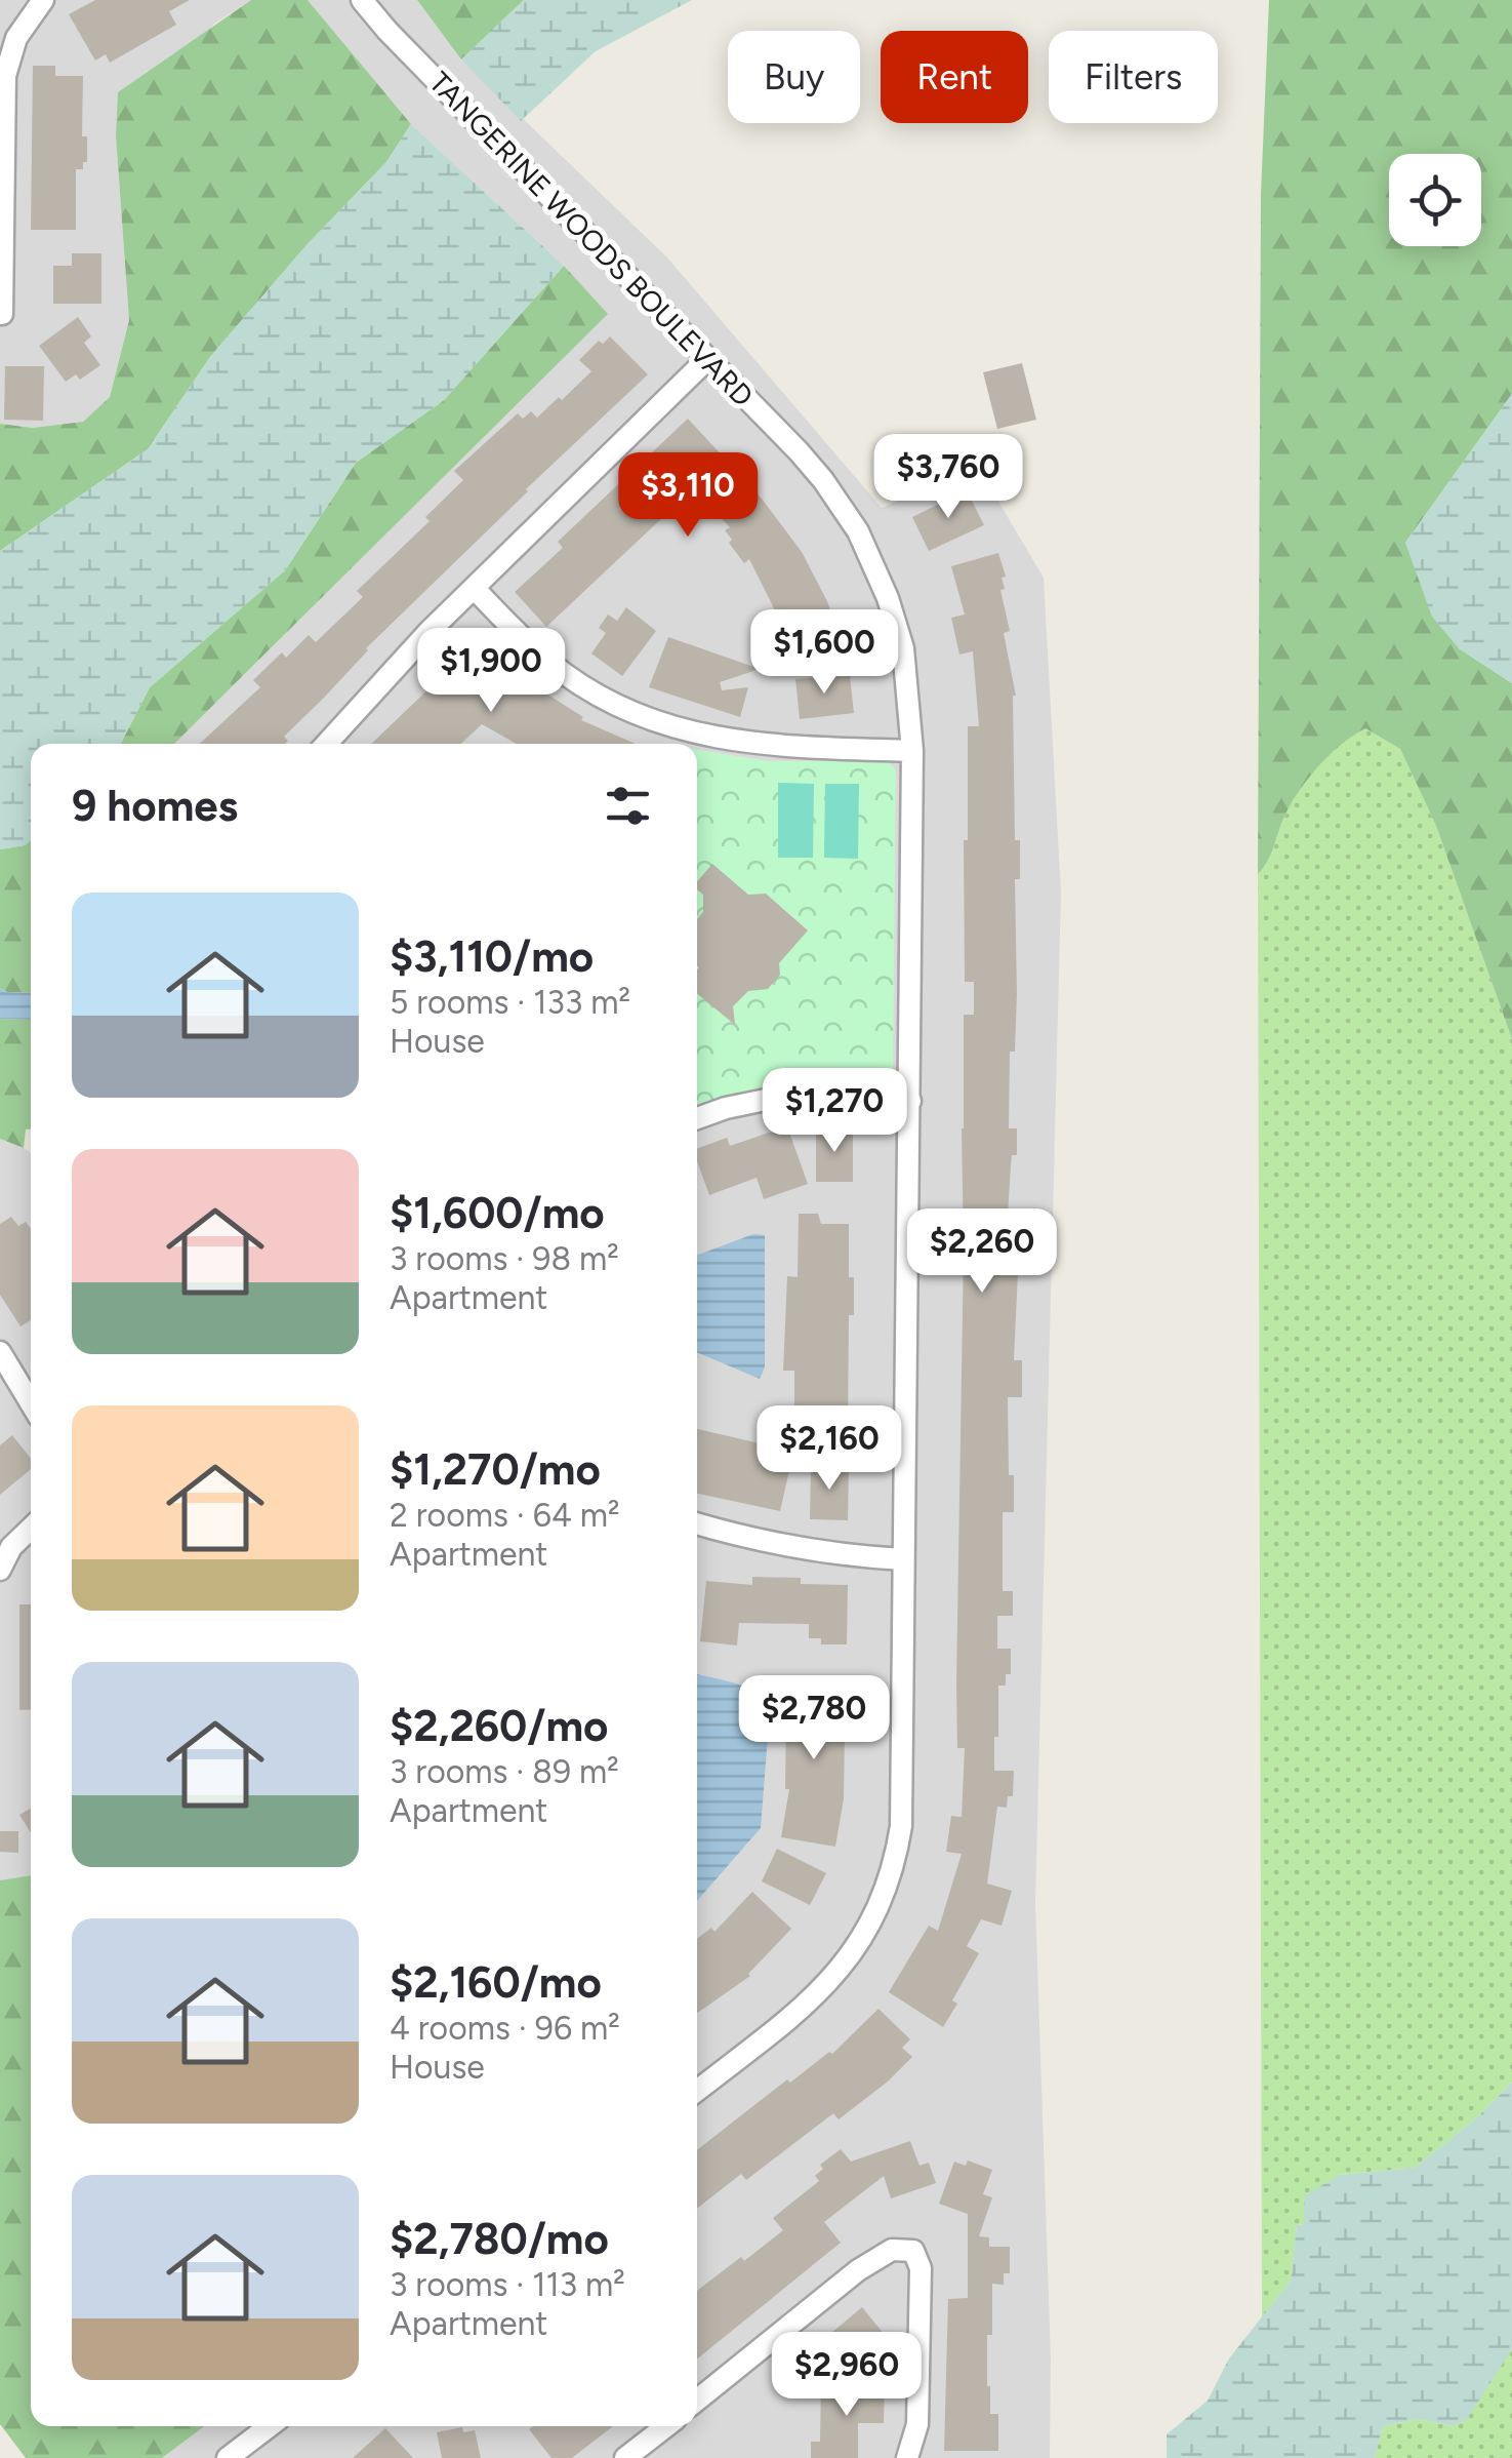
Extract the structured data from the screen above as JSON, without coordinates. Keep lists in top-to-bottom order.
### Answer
{
  "streets": {
    "street": ["TANGERINE WOODS BOULEVARD"]
  },
  "page": {
    "chip": ["Buy", "Rent", "Filters"],
    "price": [
      "$3,760",
      "$3,110",
      "$1,600",
      "$1,900",
      "$1,270",
      "$2,260",
      "$2,160",
      "$2,780",
      "$2,960"
    ],
    "heading": "9 homes",
    "list": [
      {
        "name": "$3,110/mo",
        "note": "5 rooms · 133 m² · House"
      },
      {
        "name": "$1,600/mo",
        "note": "3 rooms · 98 m² · Apartment"
      },
      {
        "name": "$1,270/mo",
        "note": "2 rooms · 64 m² · Apartment"
      },
      {
        "name": "$2,260/mo",
        "note": "3 rooms · 89 m² · Apartment"
      },
      {
        "name": "$2,160/mo",
        "note": "4 rooms · 96 m² · House"
      },
      {
        "name": "$2,780/mo",
        "note": "3 rooms · 113 m² · Apartment"
      }
    ]
  }
}
